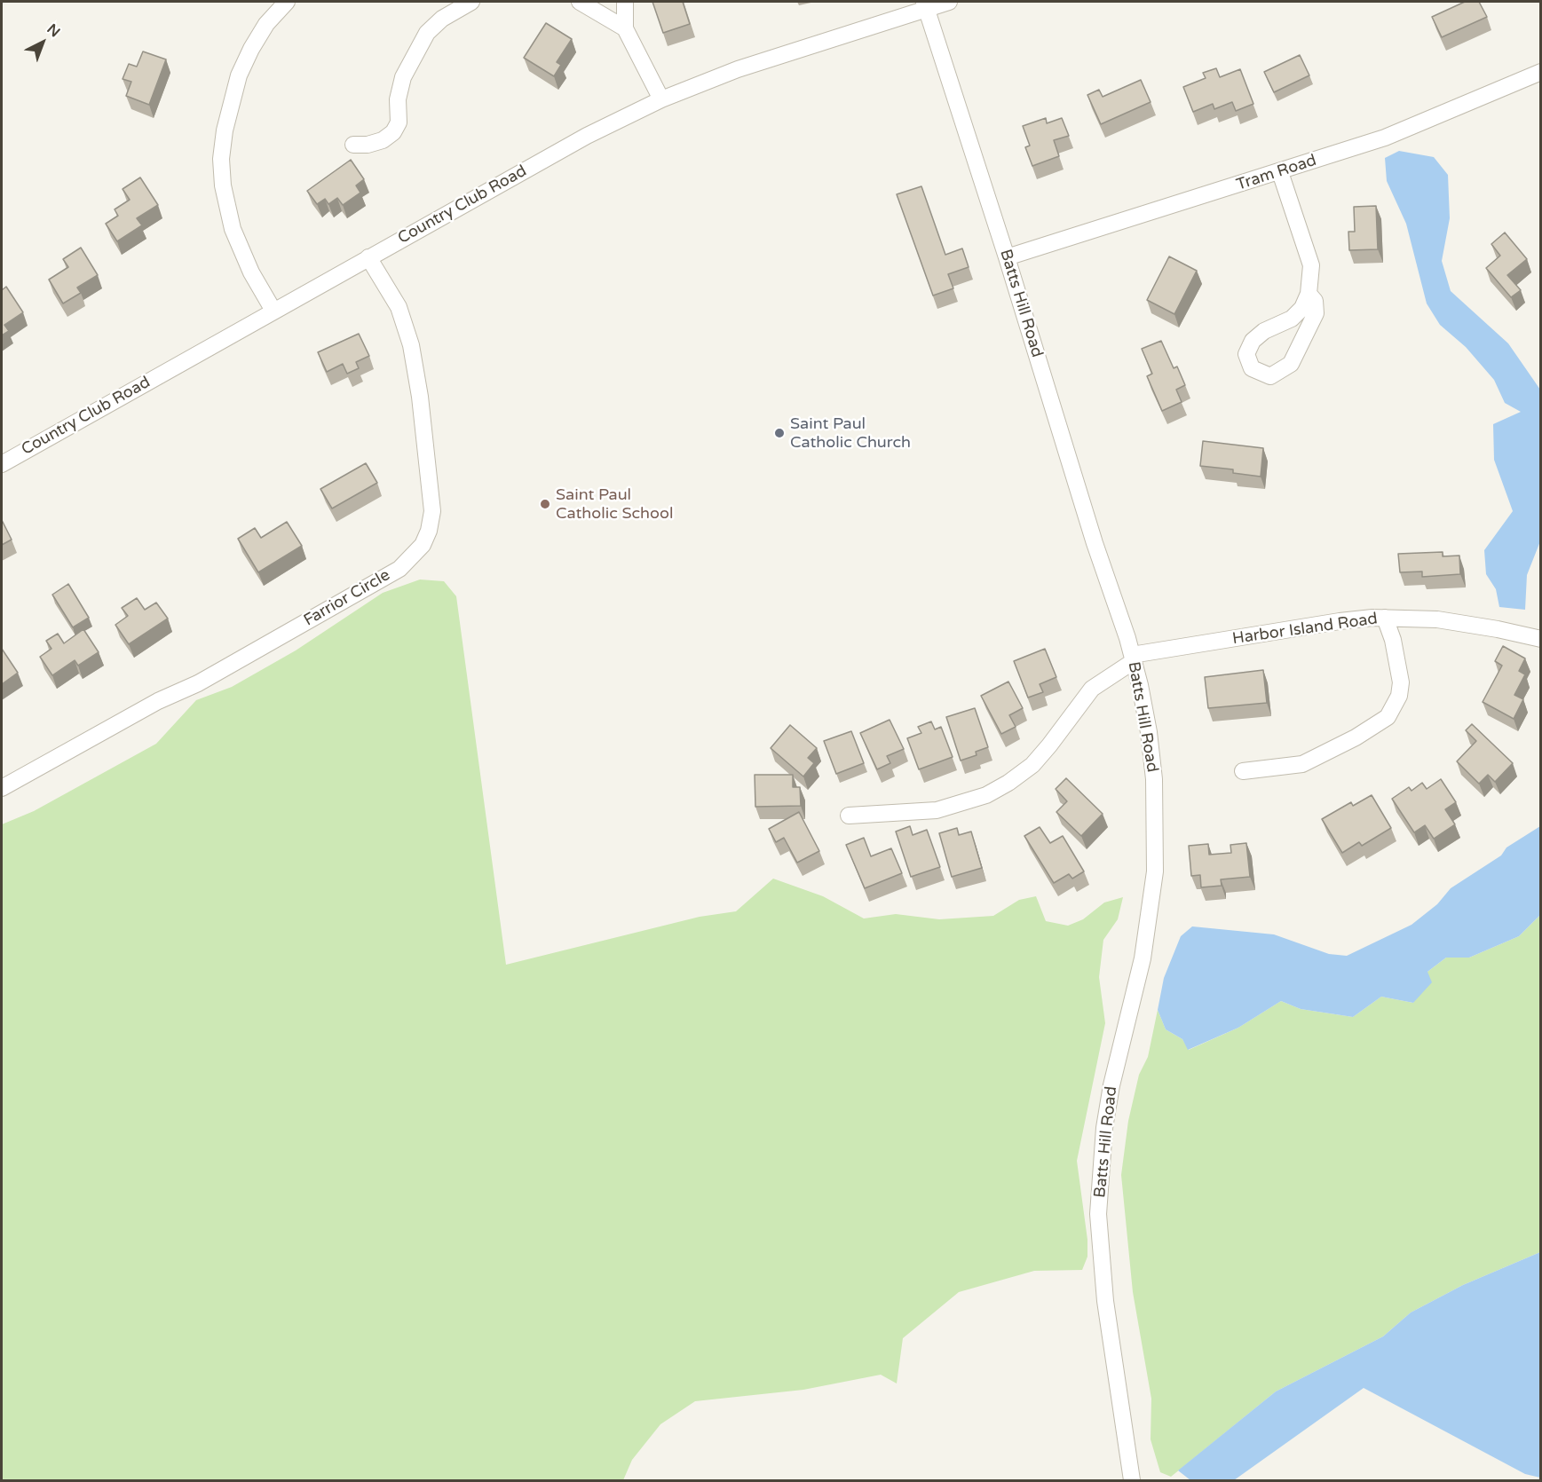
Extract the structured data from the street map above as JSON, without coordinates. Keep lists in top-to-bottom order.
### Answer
{
  "streets": {
    "street": [
      "Tram Road",
      "Country Club Road",
      "Batts Hill Road",
      "Farrior Circle",
      "Harbor Island Road"
    ]
  },
  "crossings": [
    ["Tram Road", "Batts Hill Road"],
    ["Country Club Road", "Batts Hill Road"],
    ["Country Club Road", "Farrior Circle"],
    ["Batts Hill Road", "Harbor Island Road"]
  ],
  "places": ["Saint Paul Catholic Church", "Saint Paul Catholic School"],
  "north": "top right"
}
